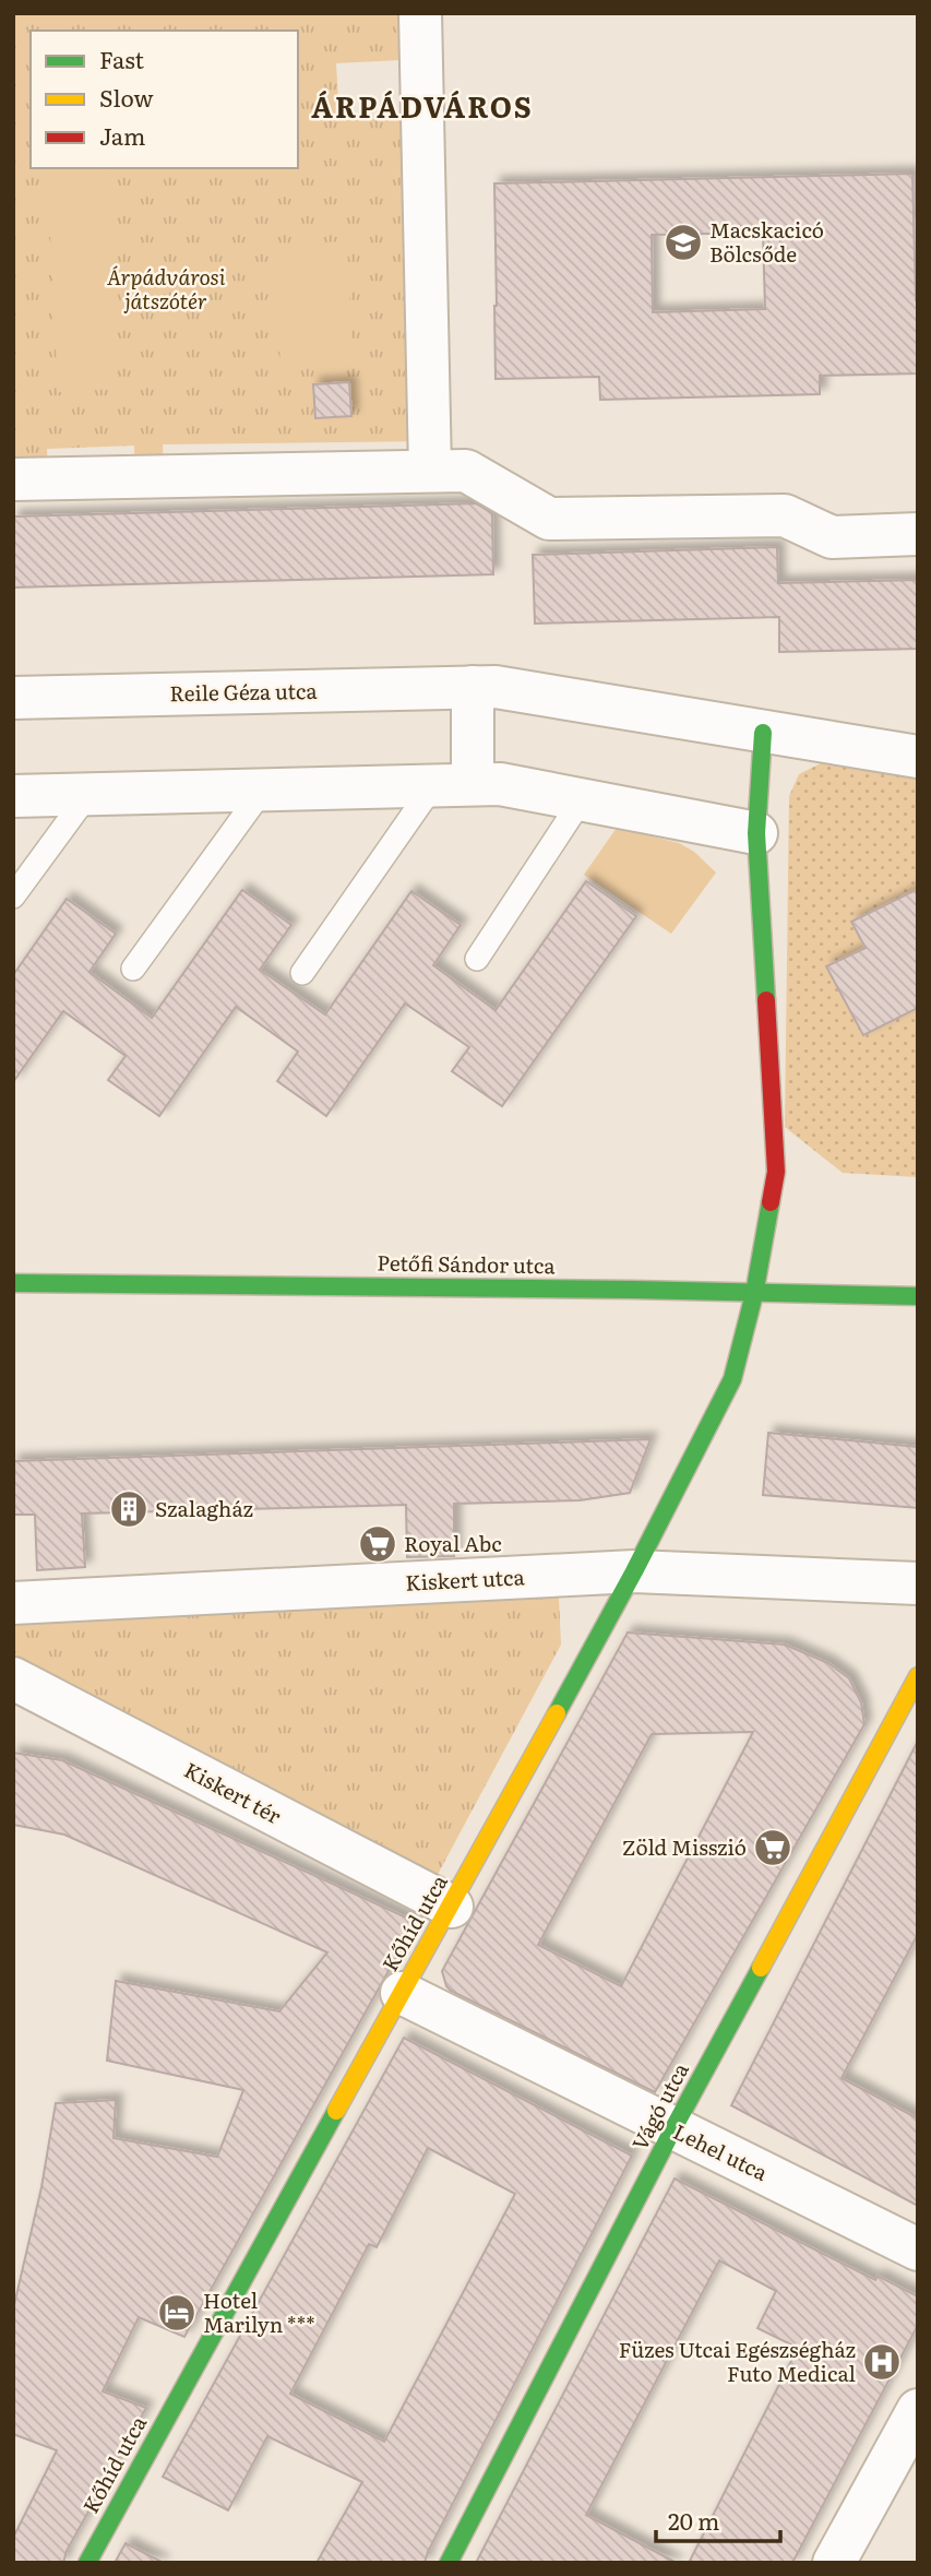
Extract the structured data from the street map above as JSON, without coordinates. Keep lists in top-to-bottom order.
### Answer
{
  "streets": {
    "street": [
      "Reile Géza utca",
      "Petőfi Sándor utca",
      "Kiskert utca",
      "Kiskert tér",
      "Kőhíd utca",
      "Vágó utca",
      "Lehel utca"
    ]
  },
  "crossings": [
    ["Reile Géza utca", "Kőhíd utca"],
    ["Petőfi Sándor utca", "Kőhíd utca"],
    ["Kiskert utca", "Kőhíd utca"],
    ["Kiskert tér", "Kőhíd utca"],
    ["Kőhíd utca", "Lehel utca"],
    ["Vágó utca", "Lehel utca"]
  ],
  "districts": ["ÁRPÁDVÁROS"],
  "parks": ["Árpádvárosi játszótér"],
  "places": {
    "school or university": ["Macskacicó Bölcsőde"],
    "building": ["Szalagház"],
    "supermarket": ["Royal Abc", "Zöld Misszió"],
    "hotel": ["Hotel Marilyn ***"],
    "hospital": ["Füzes Utcai Egészségház Futo Medical"]
  },
  "legend": ["Fast", "Slow", "Jam"],
  "scale_bar": "20 m"
}
